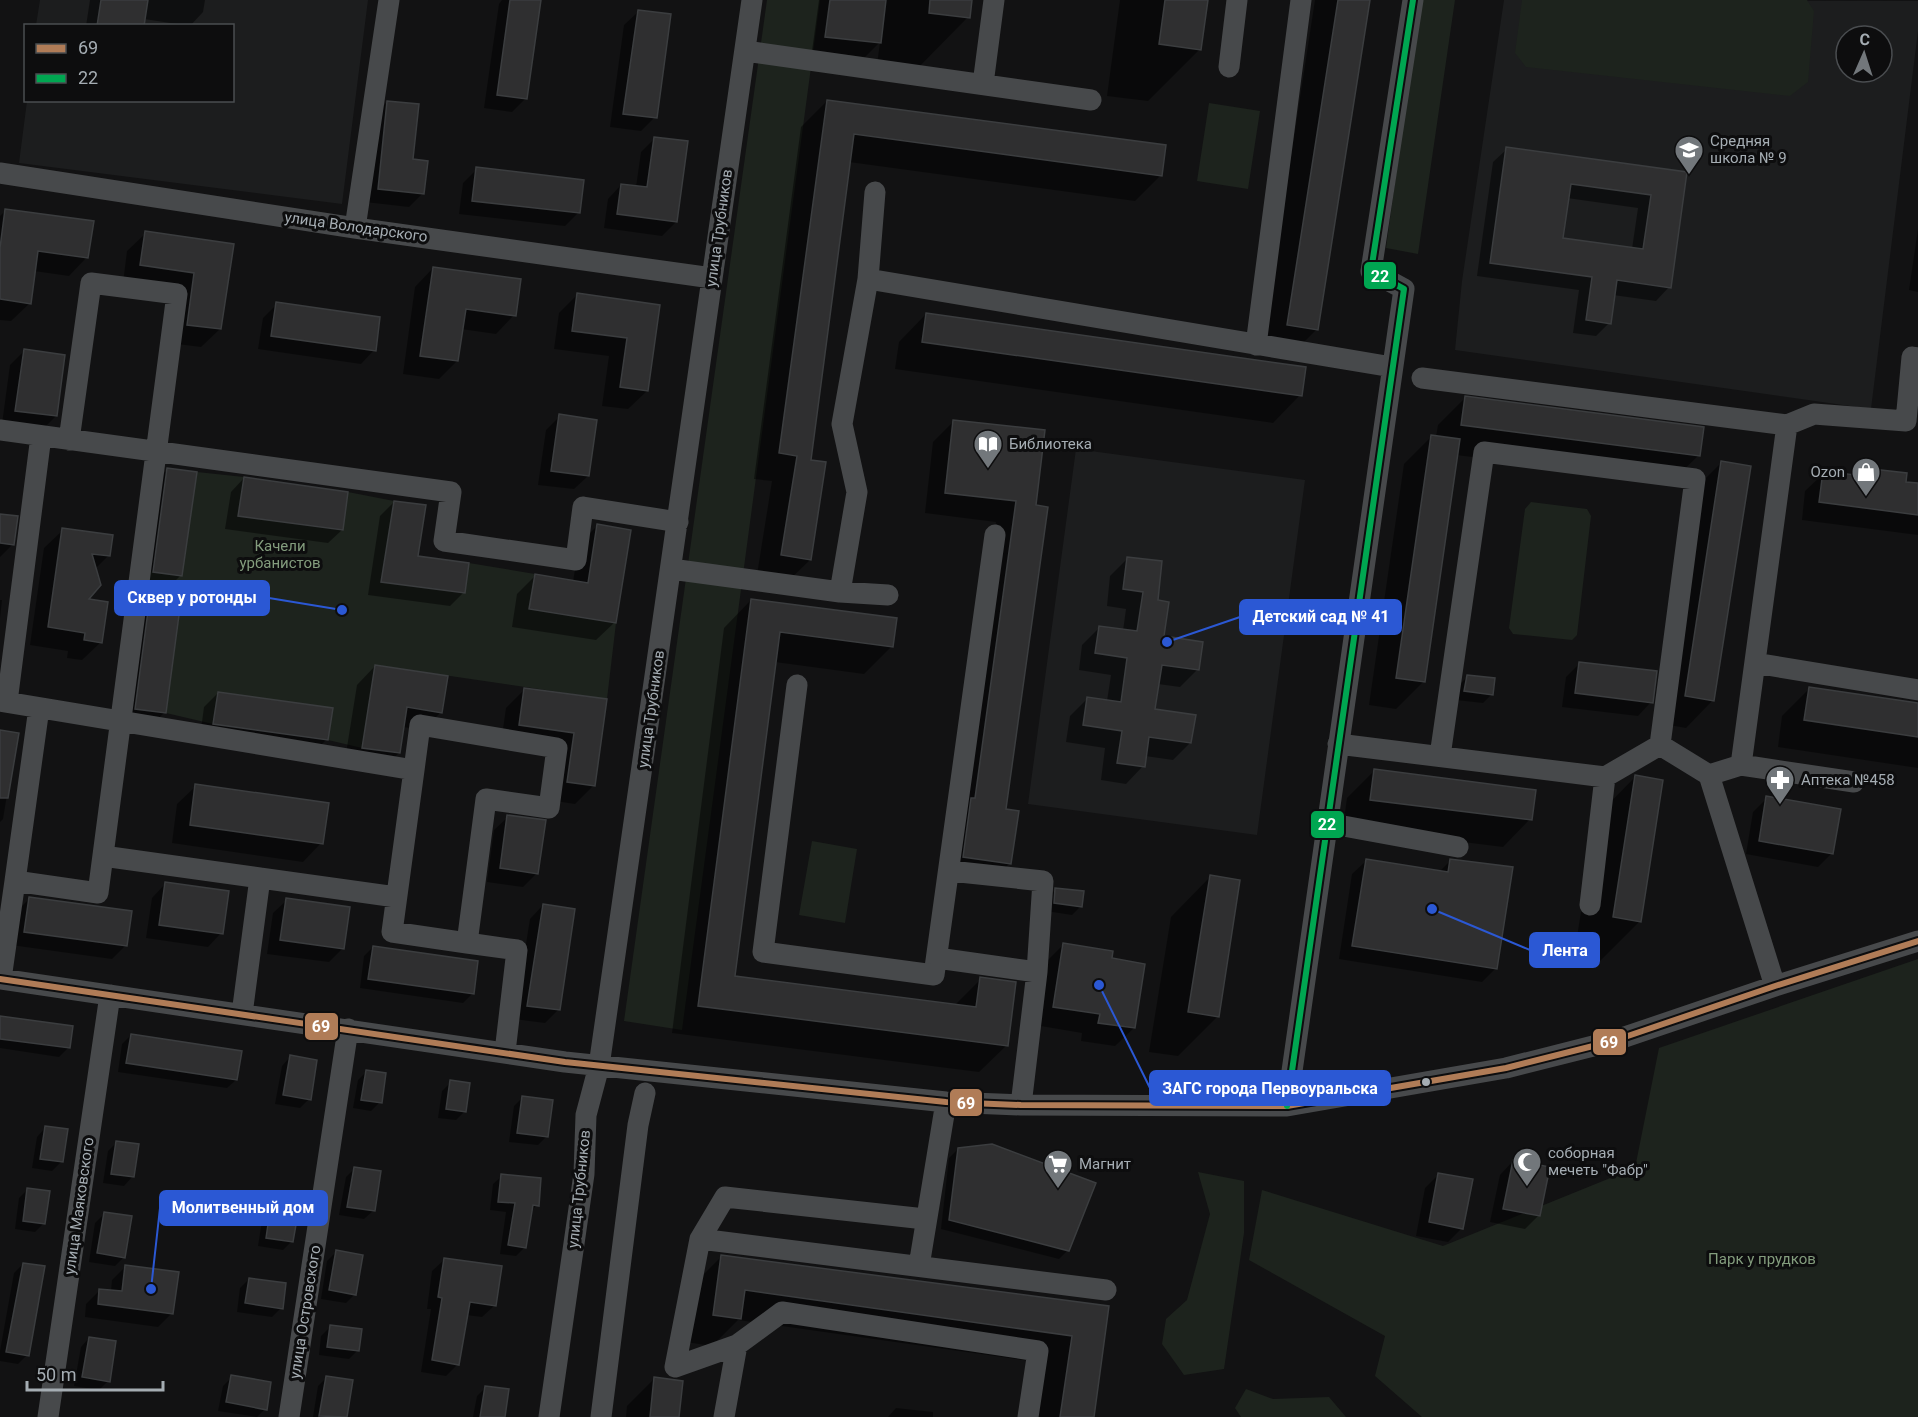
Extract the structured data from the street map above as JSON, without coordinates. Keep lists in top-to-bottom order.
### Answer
{
  "streets": {
    "street": [
      "улица Володарского",
      "улица Трубников",
      "улица Маяковского",
      "улица Островского"
    ]
  },
  "crossings": [
    ["улица Володарского", "улица Трубников"]
  ],
  "parks": ["Качели урбанистов", "Парк у прудков"],
  "places": {
    "school or university": ["Средняя школа № 9"],
    "library": ["Библиотека"],
    "shop": ["Ozon"],
    "other": [
      "Сквер у ротонды",
      "Детский сад № 41",
      "Лента",
      "ЗАГС города Первоуральска",
      "Молитвенный дом"
    ],
    "pharmacy": ["Аптека №458"],
    "mosque": ["соборная мечеть \"Фабр\""],
    "supermarket": ["Магнит"]
  },
  "lines": ["transit line 22", "transit line 69"],
  "legend": ["69", "22"],
  "scale_bar": "50 m",
  "north": "top"
}
